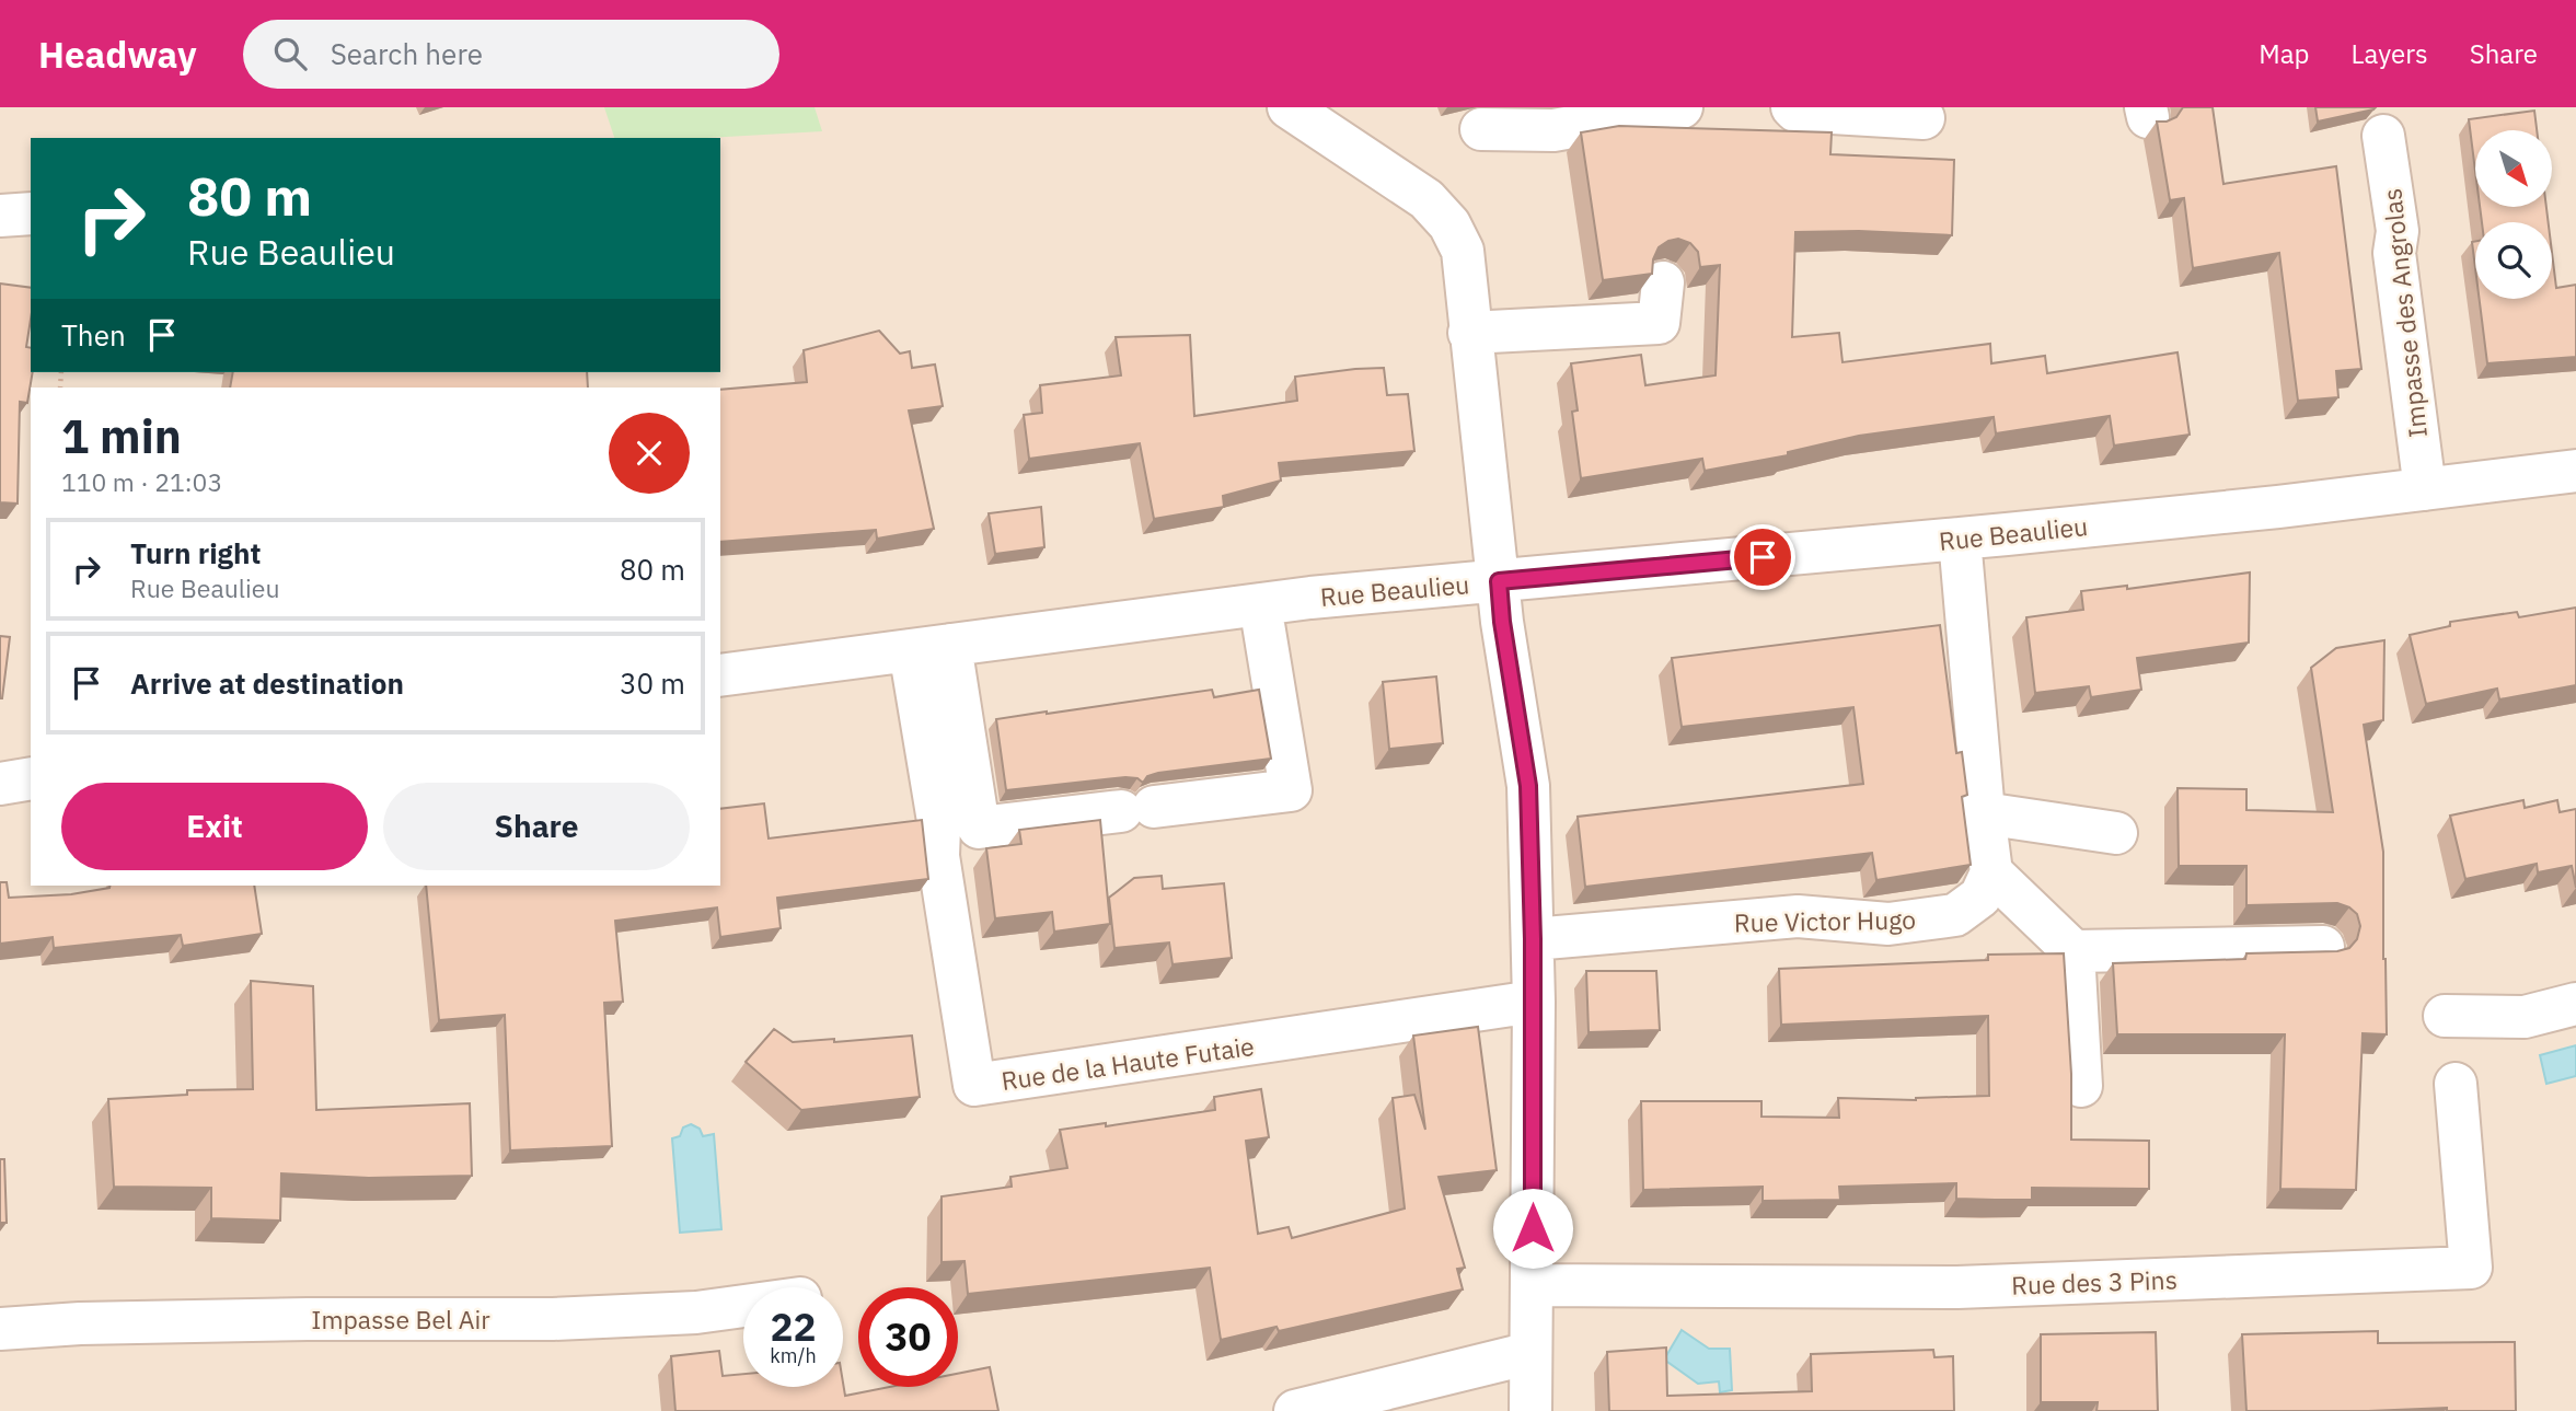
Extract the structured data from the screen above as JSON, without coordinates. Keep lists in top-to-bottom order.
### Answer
{
  "streets": {
    "street": [
      "Impasse des Angrolas",
      "Rue Beaulieu",
      "Rue Victor Hugo",
      "Rue de la Haute Futaie",
      "Rue des 3 Pins",
      "Impasse Bel Air"
    ]
  },
  "crossings": [
    ["Impasse des Angrolas", "Rue Beaulieu"],
    ["Rue Beaulieu", "Rue de la Haute Futaie"]
  ],
  "north": "bottom right",
  "page": {
    "header": "Headway",
    "search": "Search here",
    "nav": ["Map", "Layers", "Share"],
    "turn": ["80 m", "Rue Beaulieu"],
    "then": "Then",
    "heading": ["1 min", "110 m · 21:03"],
    "list": [
      {
        "name": "Turn right",
        "note": "Rue Beaulieu",
        "value": "80 m"
      },
      {
        "name": "Arrive at destination",
        "value": "30 m"
      }
    ],
    "buttons": ["Exit", "Share"],
    "speed": "22 km/h",
    "limit": "30"
  }
}
